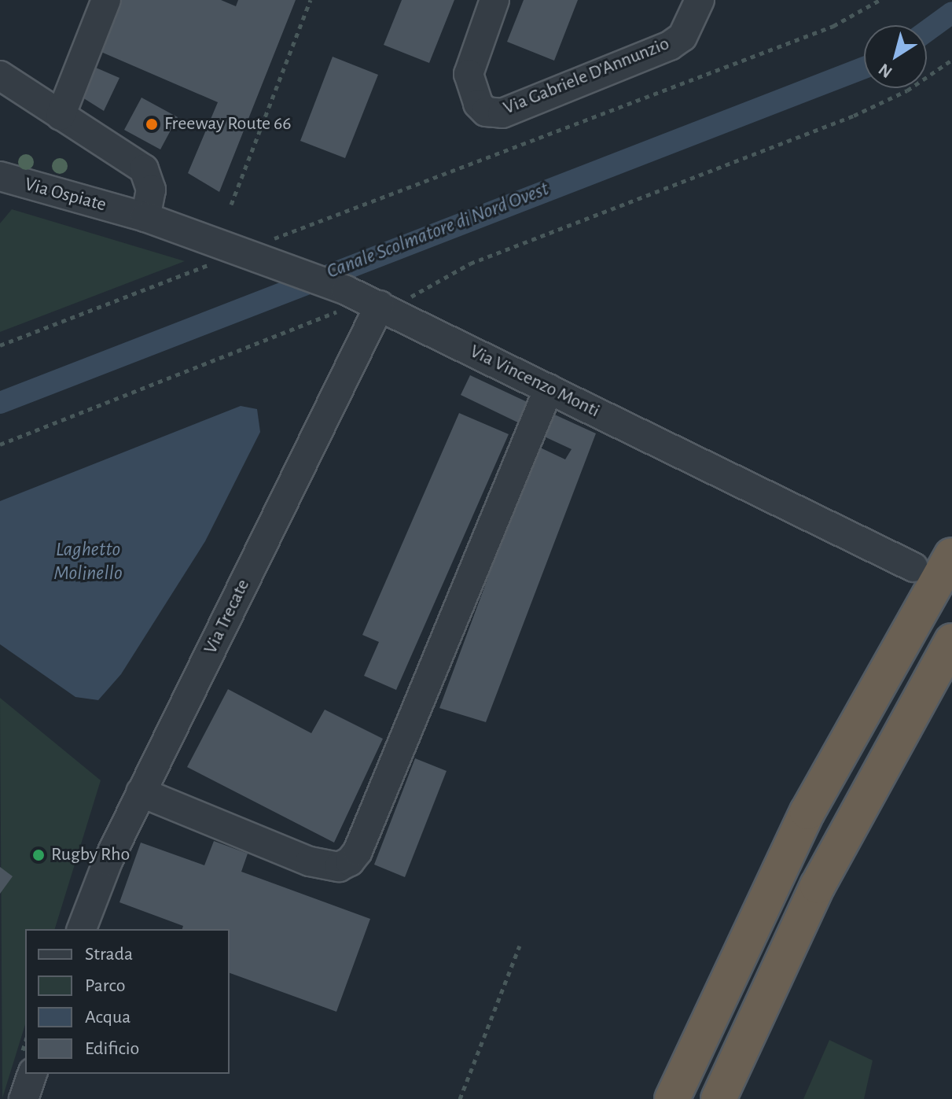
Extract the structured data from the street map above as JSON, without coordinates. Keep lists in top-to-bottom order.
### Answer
{
  "streets": {
    "street": [
      "Via Gabriele D'Annunzio",
      "Via Ospiate",
      "Via Vincenzo Monti",
      "Via Trecate"
    ]
  },
  "crossings": [
    ["Via Ospiate", "Via Vincenzo Monti"],
    ["Via Vincenzo Monti", "Via Trecate"]
  ],
  "water": ["Canale Scolmatore di Nord Ovest", "Laghetto Molinello"],
  "places": ["Freeway Route 66", "Rugby Rho"],
  "legend": [
    "Strada",
    "Parco",
    "Acqua",
    "Edificio"
  ],
  "north": "bottom left"
}
